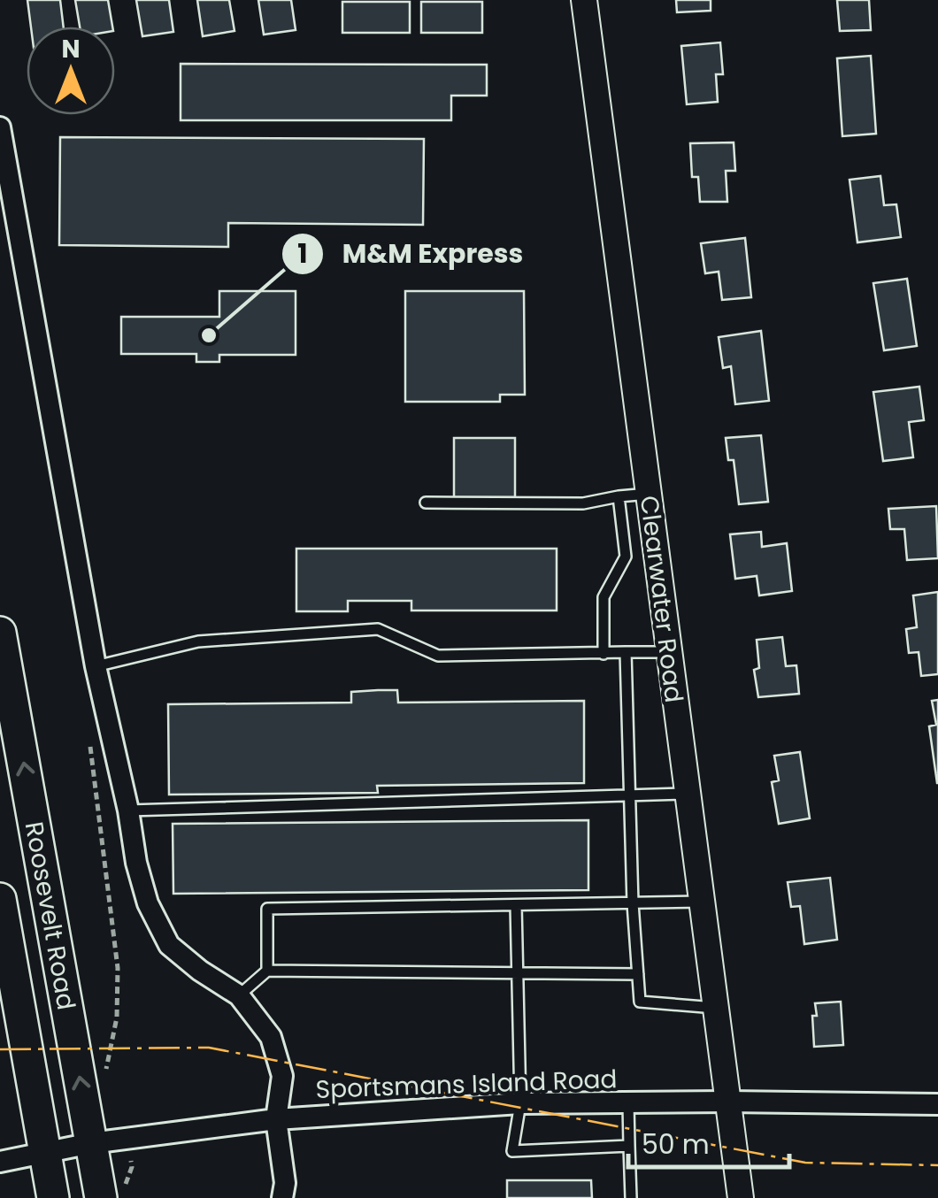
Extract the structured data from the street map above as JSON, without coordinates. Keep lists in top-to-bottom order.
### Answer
{
  "streets": {
    "main road": ["Roosevelt Road"],
    "street": ["Clearwater Road", "Sportsmans Island Road"]
  },
  "crossings": [
    ["Clearwater Road", "Sportsmans Island Road"],
    ["Roosevelt Road", "Sportsmans Island Road"]
  ],
  "places": ["M&M Express"],
  "scale_bar": "50 m",
  "north": "top"
}
